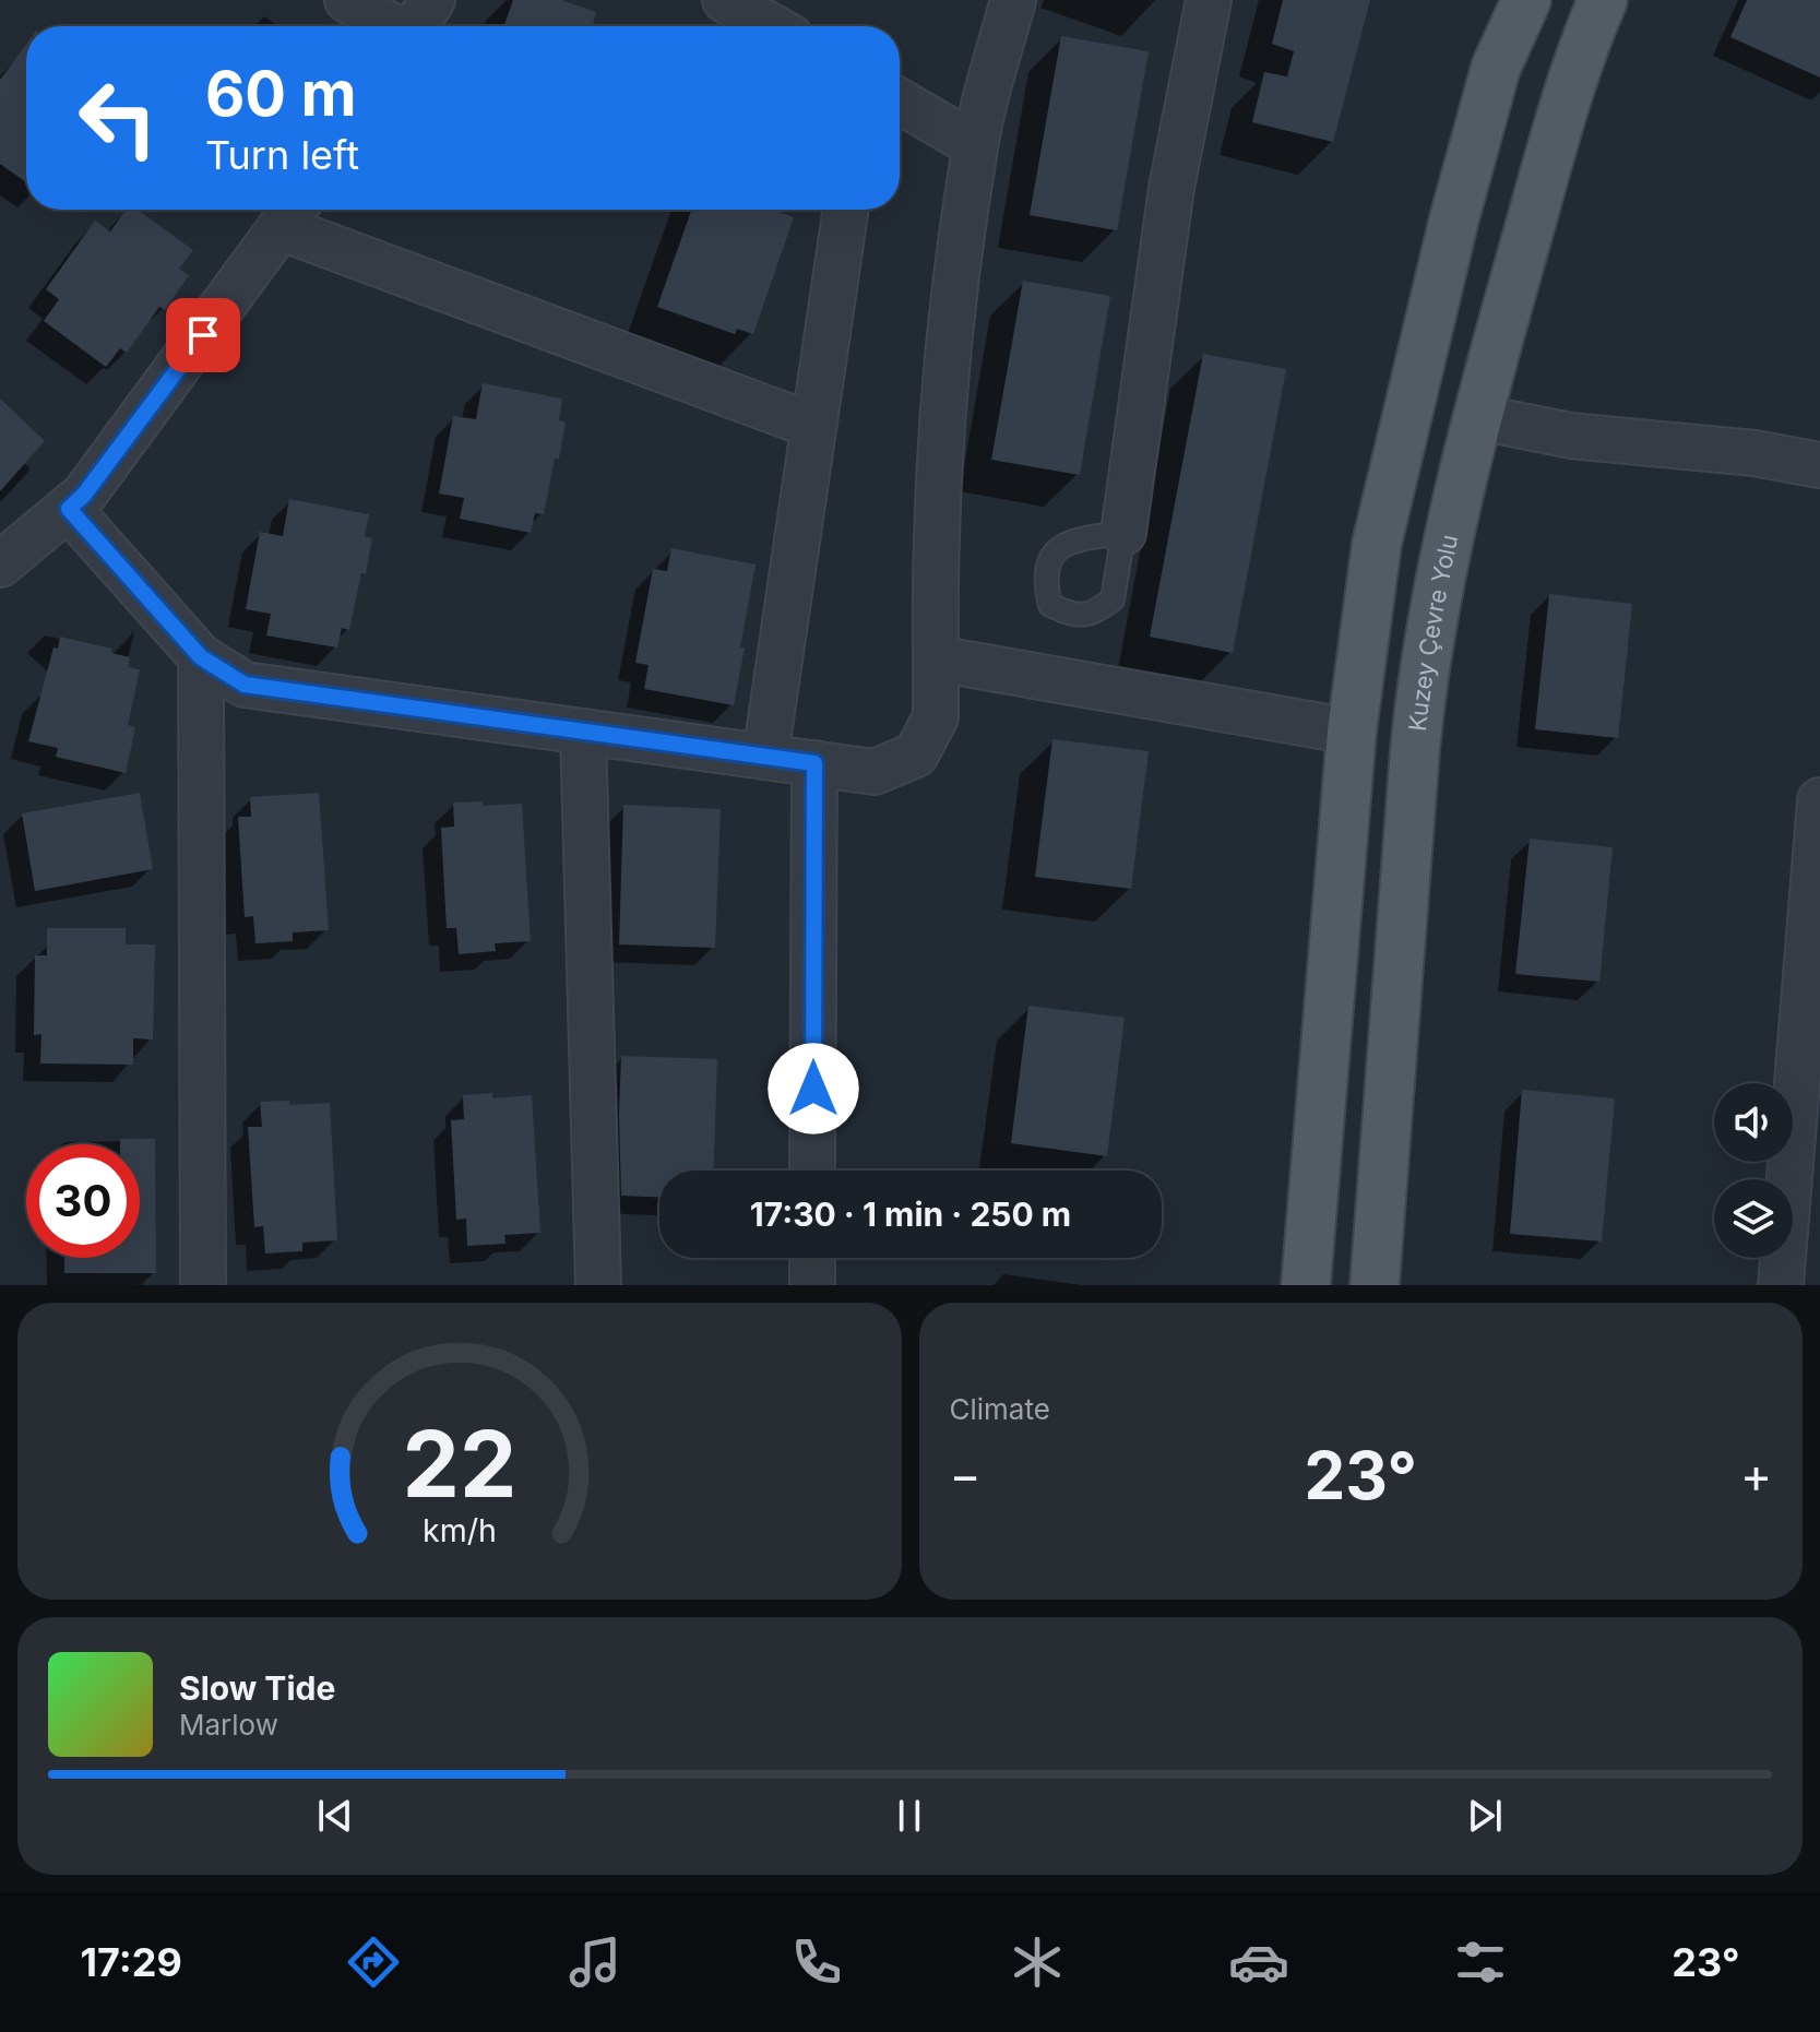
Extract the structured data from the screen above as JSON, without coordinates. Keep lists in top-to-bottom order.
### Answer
{
  "streets": {
    "main road": ["Kuzey Çevre Yolu"]
  },
  "page": {
    "turn": ["60 m", "Turn left"],
    "limit": "30",
    "trip": "17:30 · 1 min · 250 m",
    "tile": "Climate",
    "heat": ["−", "23°", "+"],
    "song": ["Slow Tide", "Marlow"],
    "tabs": ["17:29", "23°"],
    "gauge": ["22", "km/h"]
  }
}
